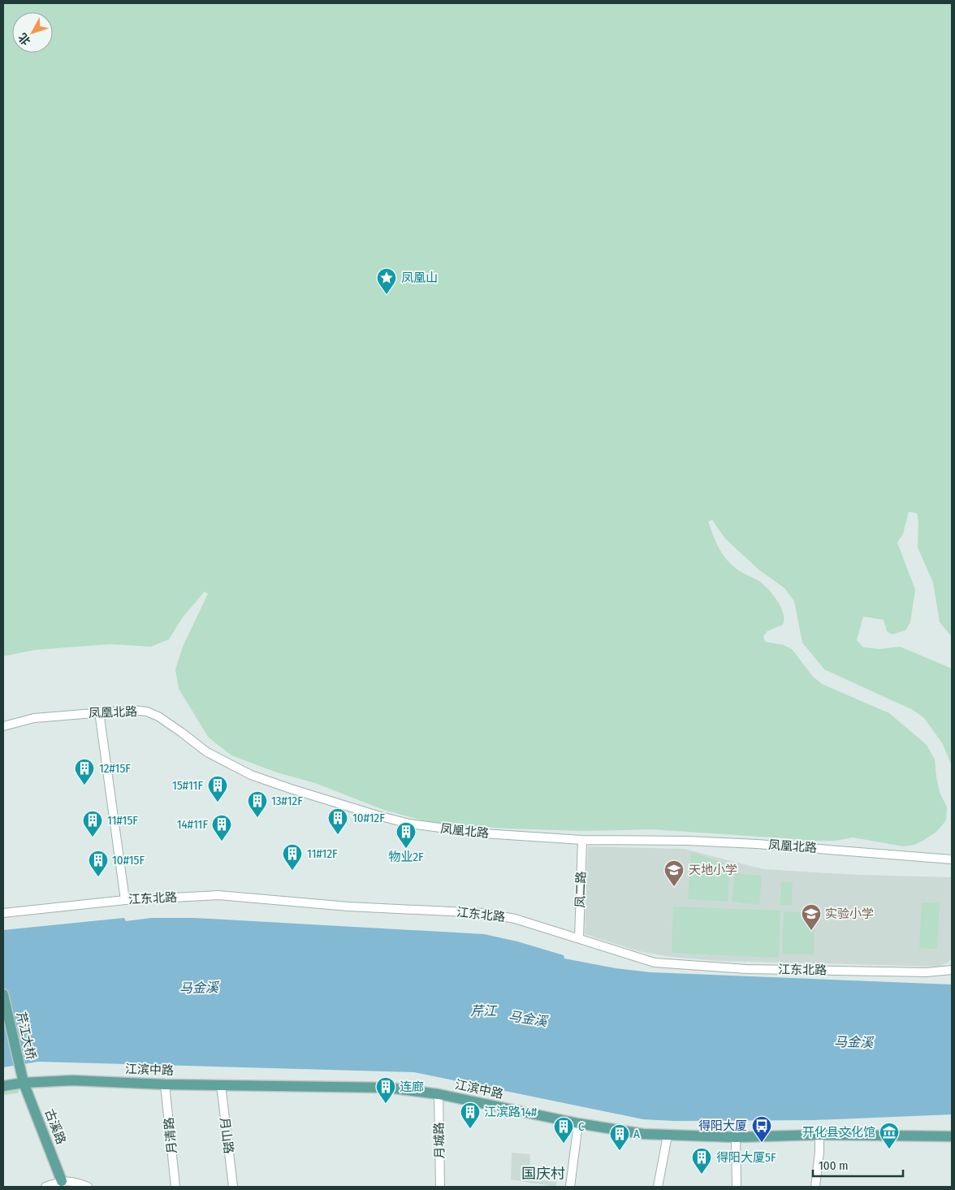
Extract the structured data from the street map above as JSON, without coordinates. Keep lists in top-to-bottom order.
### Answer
{
  "streets": {
    "main road": ["芹江大桥", "江滨中路", "古溪路"],
    "street": [
      "凤凰北路",
      "凤二路",
      "江东北路",
      "月清路",
      "月山路",
      "月城路"
    ]
  },
  "crossings": [
    ["凤凰北路", "凤二路"],
    ["凤二路", "江东北路"],
    ["芹江大桥", "江滨中路"],
    ["芹江大桥", "古溪路"],
    ["江滨中路", "古溪路"],
    ["江滨中路", "月清路"],
    ["江滨中路", "月山路"],
    ["江滨中路", "月城路"]
  ],
  "districts": ["国庆村"],
  "water": ["马金溪", "芹江"],
  "places": {
    "place": ["凤凰山"],
    "building": [
      "12#15F",
      "15#11F",
      "13#12F",
      "10#12F",
      "11#15F",
      "14#11F",
      "物业2F",
      "11#12F",
      "10#15F",
      "连廊",
      "江滨路14#",
      "C",
      "A",
      "得阳大厦5F"
    ],
    "school or university": ["天地小学", "实验小学"],
    "bus stop": ["得阳大厦"],
    "museum": ["开化县文化馆"]
  },
  "scale_bar": "100 m",
  "north": "bottom left"
}
